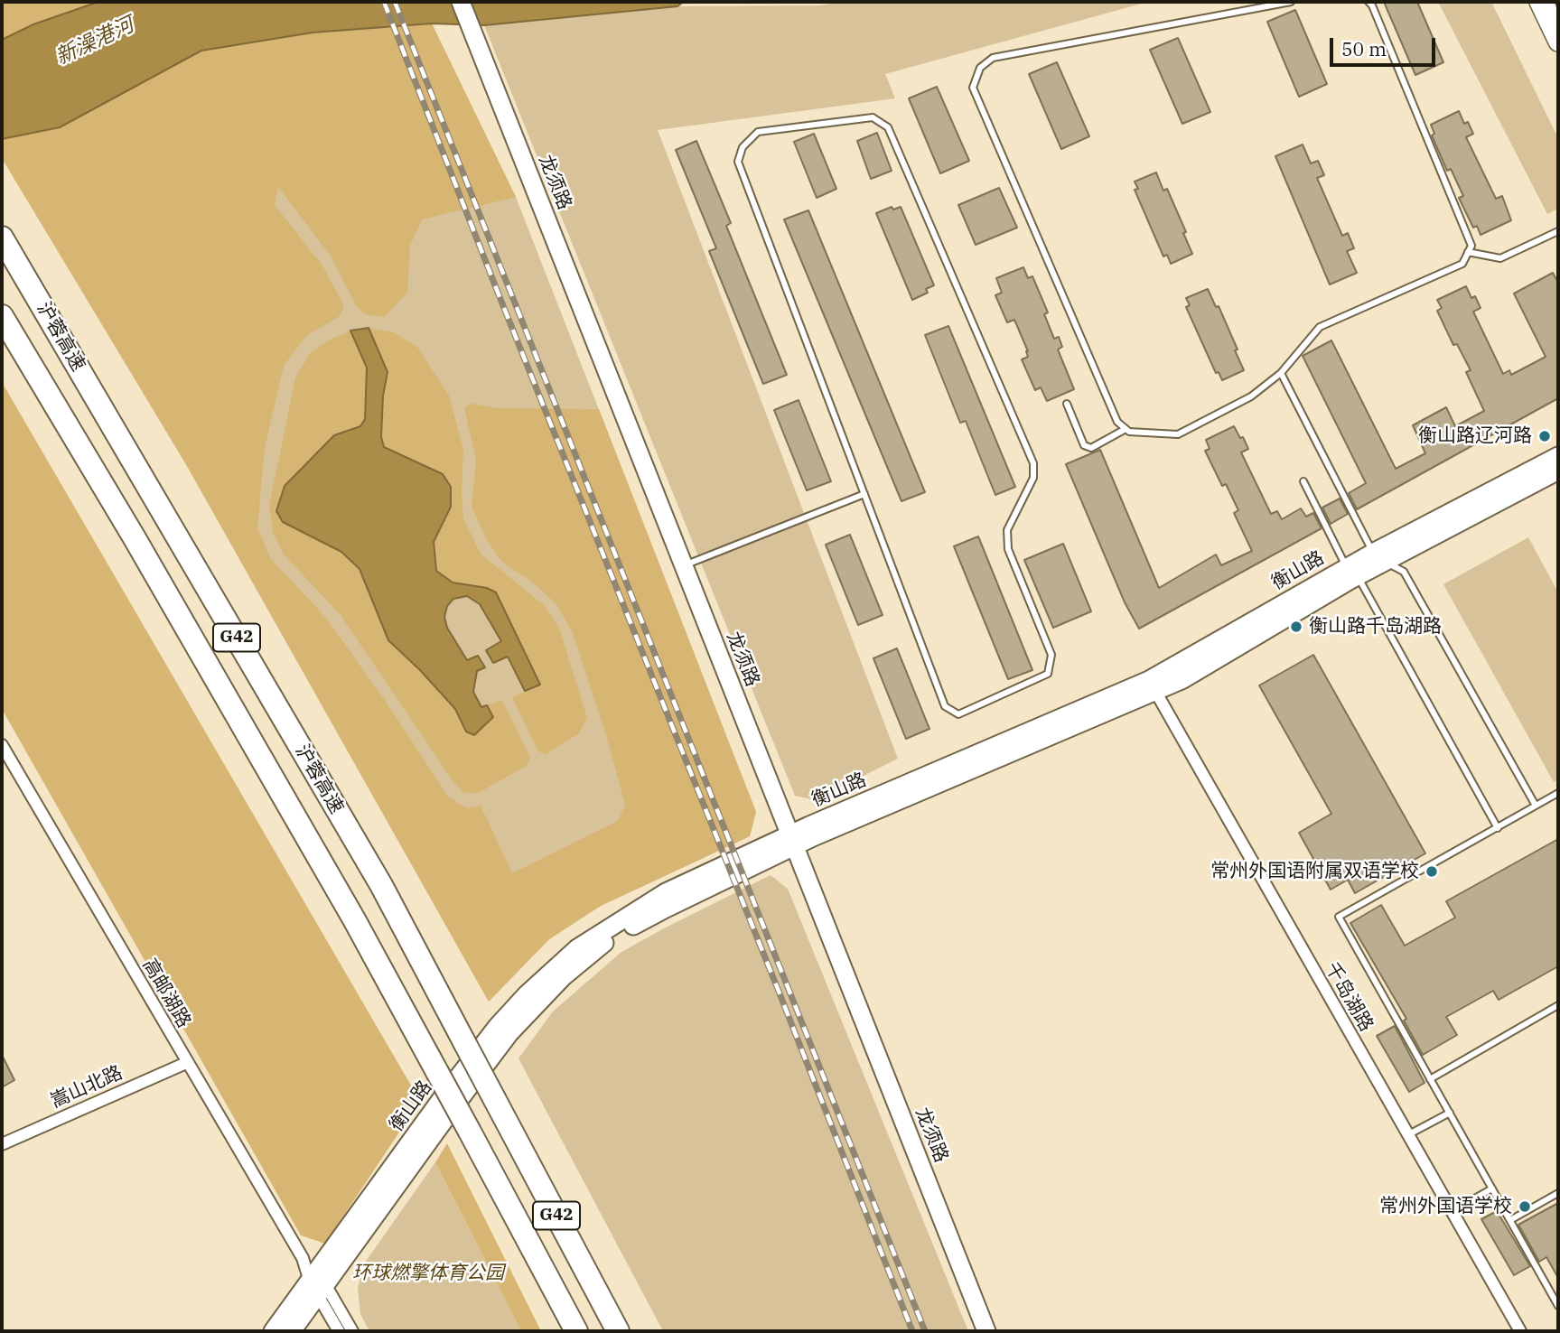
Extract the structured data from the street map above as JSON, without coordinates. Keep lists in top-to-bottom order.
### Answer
{
  "streets": {
    "highway": ["沪蓉高速", "G42"],
    "street": [
      "龙须路",
      "衡山路",
      "高邮湖路",
      "千岛湖路",
      "嵩山北路"
    ]
  },
  "crossings": [
    ["龙须路", "衡山路"],
    ["衡山路", "高邮湖路"],
    ["衡山路", "千岛湖路"],
    ["高邮湖路", "嵩山北路"]
  ],
  "water": ["新澡港河"],
  "parks": ["环球燃擎体育公园"],
  "places": [
    "衡山路辽河路",
    "衡山路千岛湖路",
    "常州外国语附属双语学校",
    "常州外国语学校"
  ],
  "scale_bar": "50 m"
}
